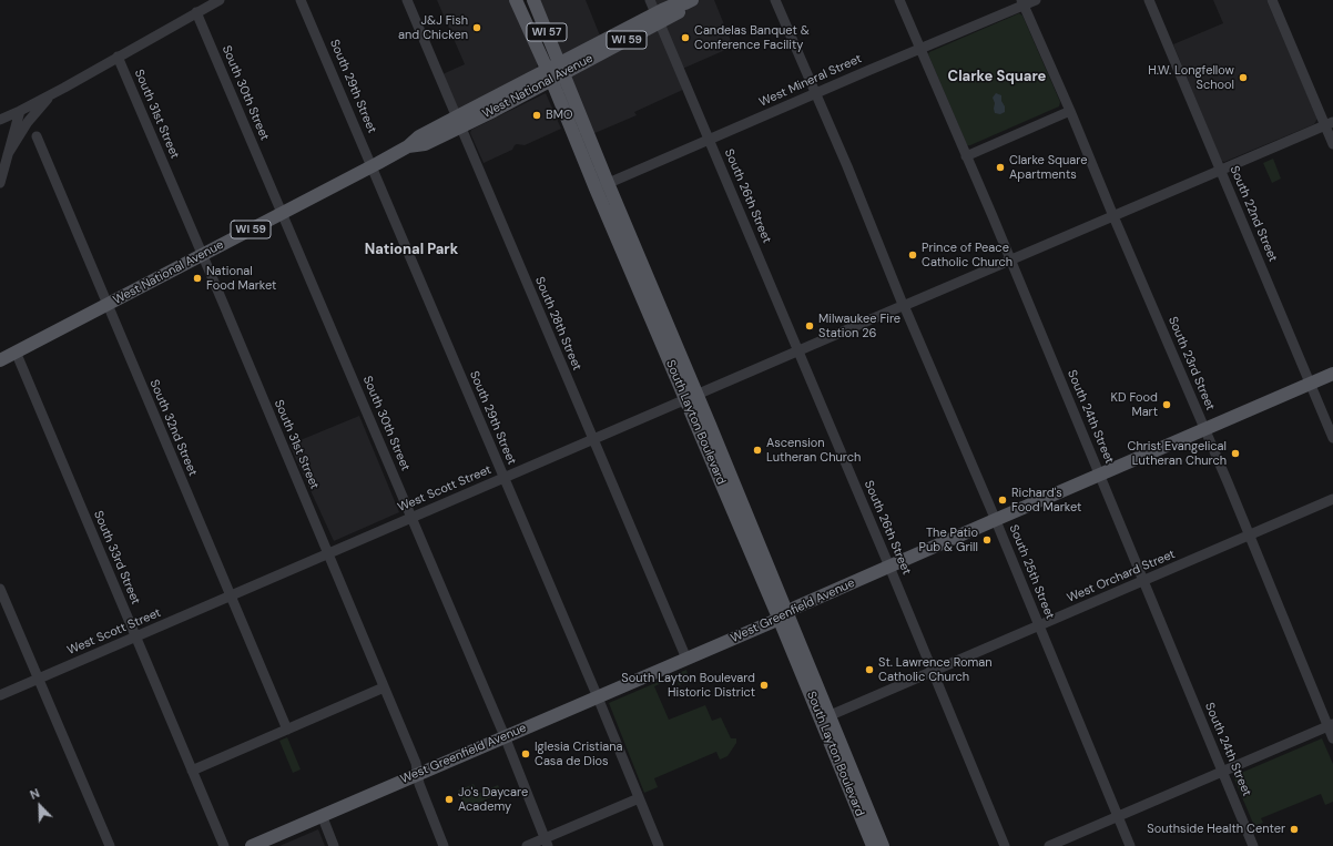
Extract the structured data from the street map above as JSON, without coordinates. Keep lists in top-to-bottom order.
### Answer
{
  "streets": {
    "main road": [
      "WI 57",
      "WI 59",
      "West National Avenue",
      "South Layton Boulevard",
      "West Greenfield Avenue"
    ],
    "street": [
      "West Mineral Street",
      "South 29th Street",
      "South 30th Street",
      "South 31st Street",
      "South 26th Street",
      "South 22nd Street",
      "South 28th Street",
      "South 23rd Street",
      "South 24th Street",
      "South 32nd Street",
      "West Scott Street",
      "South 33rd Street",
      "South 25th Street",
      "West Orchard Street"
    ]
  },
  "crossings": [
    ["West Mineral Street", "South 26th Street"],
    ["West Mineral Street", "South 23rd Street"],
    ["West Mineral Street", "South 24th Street"],
    ["West Mineral Street", "South Layton Boulevard"],
    ["West Mineral Street", "South 25th Street"],
    ["South 29th Street", "West National Avenue"],
    ["South 29th Street", "West Scott Street"],
    ["South 29th Street", "West Greenfield Avenue"],
    ["West National Avenue", "South 30th Street"],
    ["West National Avenue", "South 31st Street"],
    ["West National Avenue", "South 26th Street"],
    ["West National Avenue", "South 28th Street"],
    ["West National Avenue", "South Layton Boulevard"],
    ["West National Avenue", "South 32nd Street"],
    ["West National Avenue", "South 33rd Street"],
    ["South 30th Street", "West Scott Street"],
    ["South 30th Street", "West Greenfield Avenue"],
    ["South 31st Street", "West Scott Street"],
    ["South 31st Street", "West Greenfield Avenue"],
    ["South 26th Street", "West Scott Street"],
    ["South 26th Street", "West Orchard Street"],
    ["South 26th Street", "West Greenfield Avenue"],
    ["South 22nd Street", "West Scott Street"],
    ["South 22nd Street", "West Greenfield Avenue"],
    ["South 28th Street", "West Scott Street"],
    ["South 28th Street", "West Greenfield Avenue"],
    ["South 23rd Street", "West Scott Street"],
    ["South 23rd Street", "West Orchard Street"],
    ["South 23rd Street", "West Greenfield Avenue"],
    ["South 24th Street", "West Scott Street"],
    ["South 24th Street", "West Orchard Street"],
    ["South 24th Street", "West Greenfield Avenue"],
    ["South Layton Boulevard", "West Scott Street"],
    ["South Layton Boulevard", "West Orchard Street"],
    ["South Layton Boulevard", "West Greenfield Avenue"],
    ["South 32nd Street", "West Scott Street"],
    ["West Scott Street", "South 33rd Street"],
    ["West Scott Street", "South 25th Street"],
    ["South 25th Street", "West Orchard Street"],
    ["South 25th Street", "West Greenfield Avenue"]
  ],
  "districts": ["Clarke Square", "National Park"],
  "places": [
    "J&J Fish and Chicken",
    "Candelas Banquet & Conference Facility",
    "H.W. Longfellow School",
    "BMO",
    "Clarke Square Apartments",
    "Prince of Peace Catholic Church",
    "National Food Market",
    "Milwaukee Fire Station 26",
    "KD Food Mart",
    "Ascension Lutheran Church",
    "Christ Evangelical Lutheran Church",
    "Richard's Food Market",
    "The Patio Pub & Grill",
    "St. Lawrence Roman Catholic Church",
    "South Layton Boulevard Historic District",
    "Iglesia Cristiana Casa de Dios",
    "Jo's Daycare Academy",
    "Southside Health Center"
  ],
  "north": "top left"
}
